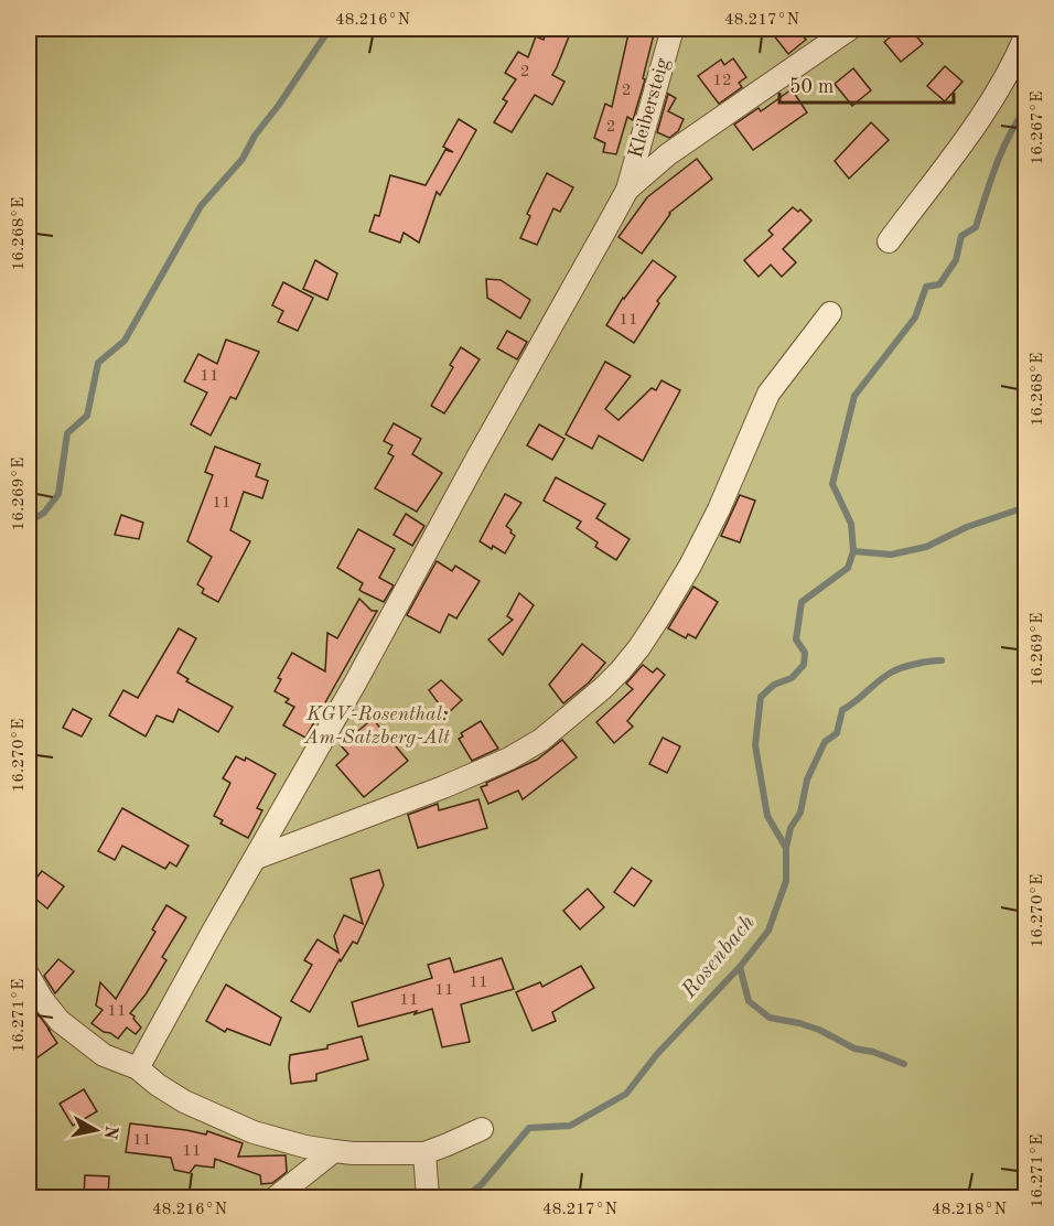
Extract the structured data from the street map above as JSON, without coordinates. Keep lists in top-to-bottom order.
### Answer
{
  "streets": {
    "street": ["Kleibersteig"]
  },
  "water": ["Rosenbach"],
  "parks": ["KGV-Rosenthal: Am-Satzberg-Alt"],
  "house_numbers": [
    "2",
    "12",
    "2",
    "2",
    "11",
    "11",
    "11",
    "11",
    "11",
    "11",
    "11",
    "11",
    "11"
  ],
  "scale_bar": "50 m",
  "north": "right",
  "coordinates": [
    "48.216°N",
    "48.217°N",
    "16.267°E",
    "16.268°E",
    "16.269°E",
    "16.270°E",
    "16.271°E",
    "48.218°N"
  ]
}
